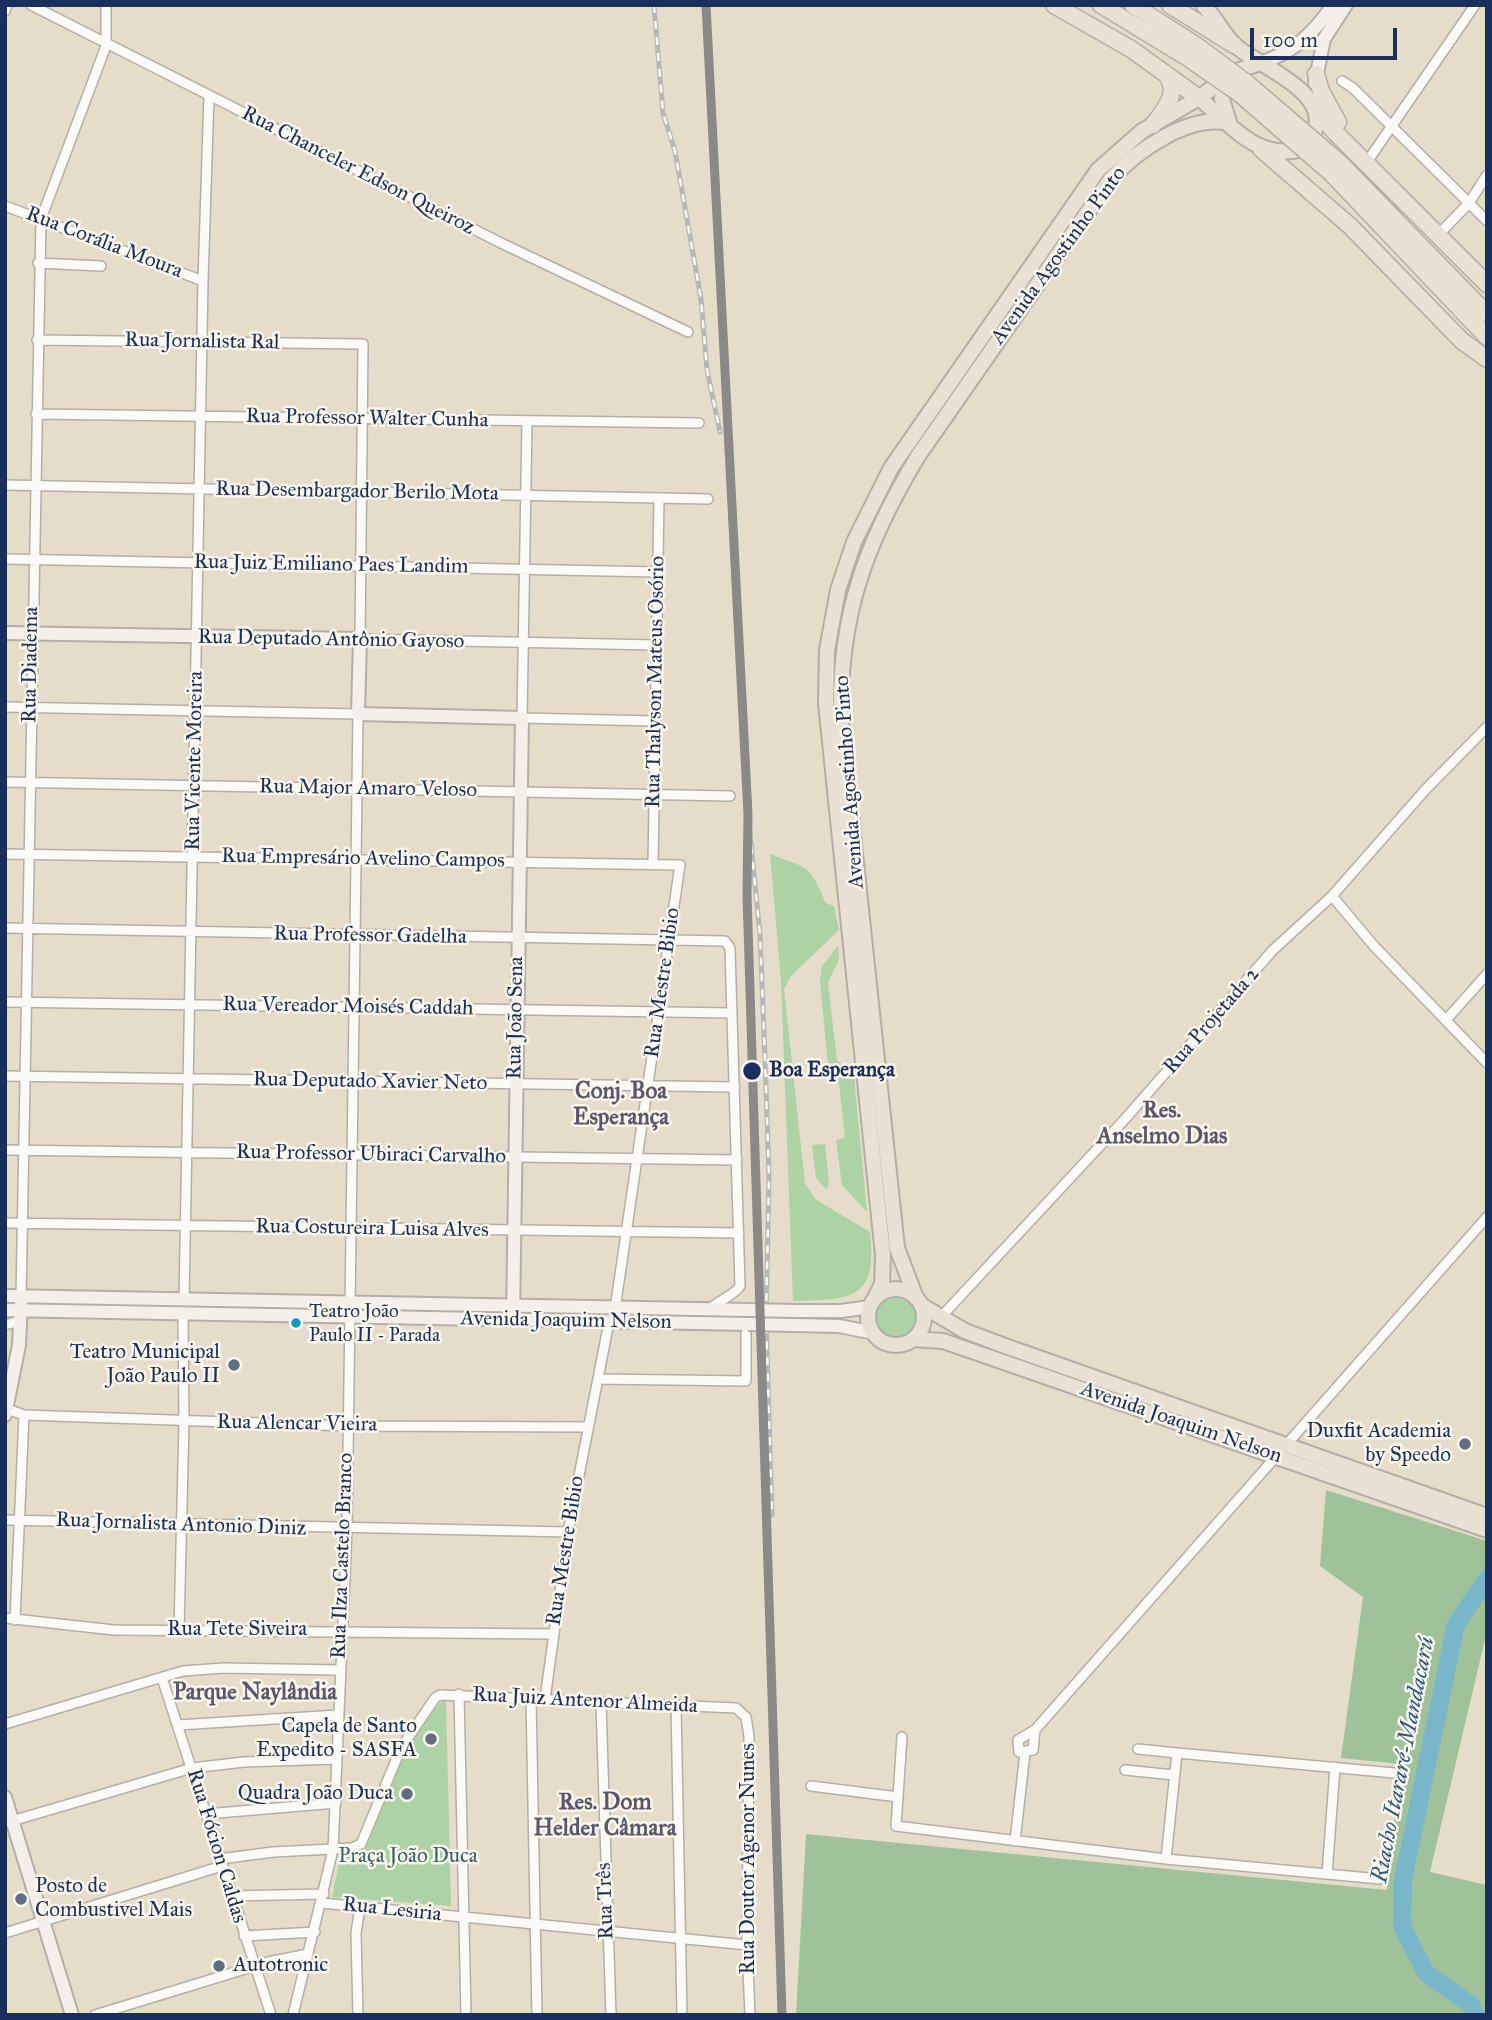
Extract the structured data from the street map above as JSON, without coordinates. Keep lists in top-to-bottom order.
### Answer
{
  "streets": {
    "main road": [
      "Avenida Agostinho Pinto",
      "Rua Deputado Antônio Gayoso",
      "Rua João Sena",
      "Avenida Joaquim Nelson"
    ],
    "street": [
      "Rua Chanceler Edson Queiroz",
      "Rua Corália Moura",
      "Rua Jornalista Ral",
      "Rua Professor Walter Cunha",
      "Rua Desembargador Berilo Mota",
      "Rua Juiz Emiliano Paes Landim",
      "Rua Diadema",
      "Rua Thalyson Mateus Osório",
      "Rua Vicente Moreira",
      "Rua Major Amaro Veloso",
      "Rua Empresário Avelino Campos",
      "Rua Professor Gadelha",
      "Rua Mestre Bibio",
      "Rua Vereador Moisés Caddah",
      "Rua Projetada 2",
      "Rua Deputado Xavier Neto",
      "Rua Professor Ubiraci Carvalho",
      "Rua Costureira Luisa Alves",
      "Rua Alencar Vieira",
      "Rua Jornalista Antonio Diniz",
      "Rua Ilza Castelo Branco",
      "Rua Tete Siveira",
      "Rua Juiz Antenor Almeida",
      "Rua Fócion Caldas",
      "Rua Doutor Agenor Nunes",
      "Rua Três",
      "Rua Lesiria"
    ]
  },
  "crossings": [
    ["Rua Chanceler Edson Queiroz", "Rua Diadema"],
    ["Rua Chanceler Edson Queiroz", "Rua Vicente Moreira"],
    ["Rua Corália Moura", "Rua Diadema"],
    ["Rua Corália Moura", "Rua Vicente Moreira"],
    ["Avenida Agostinho Pinto", "Avenida Joaquim Nelson"],
    ["Rua Jornalista Ral", "Rua Professor Walter Cunha"],
    ["Rua Jornalista Ral", "Rua Diadema"],
    ["Rua Jornalista Ral", "Rua Vicente Moreira"],
    ["Rua Professor Walter Cunha", "Rua Diadema"],
    ["Rua Professor Walter Cunha", "Rua Vicente Moreira"],
    ["Rua Desembargador Berilo Mota", "Rua Diadema"],
    ["Rua Desembargador Berilo Mota", "Rua Thalyson Mateus Osório"],
    ["Rua Desembargador Berilo Mota", "Rua Vicente Moreira"],
    ["Rua Juiz Emiliano Paes Landim", "Rua Diadema"],
    ["Rua Juiz Emiliano Paes Landim", "Rua Thalyson Mateus Osório"],
    ["Rua Juiz Emiliano Paes Landim", "Rua Vicente Moreira"],
    ["Rua Deputado Antônio Gayoso", "Rua Diadema"],
    ["Rua Deputado Antônio Gayoso", "Rua Thalyson Mateus Osório"],
    ["Rua Deputado Antônio Gayoso", "Rua Vicente Moreira"],
    ["Rua Diadema", "Rua Major Amaro Veloso"],
    ["Rua Diadema", "Rua Empresário Avelino Campos"],
    ["Rua Diadema", "Rua Professor Gadelha"],
    ["Rua Diadema", "Rua Vereador Moisés Caddah"],
    ["Rua Diadema", "Rua Deputado Xavier Neto"],
    ["Rua Diadema", "Rua Professor Ubiraci Carvalho"],
    ["Rua Diadema", "Rua Costureira Luisa Alves"],
    ["Rua Diadema", "Avenida Joaquim Nelson"],
    ["Rua Thalyson Mateus Osório", "Rua Major Amaro Veloso"],
    ["Rua Thalyson Mateus Osório", "Rua Empresário Avelino Campos"],
    ["Rua Vicente Moreira", "Rua Major Amaro Veloso"],
    ["Rua Vicente Moreira", "Rua Empresário Avelino Campos"],
    ["Rua Vicente Moreira", "Rua Professor Gadelha"],
    ["Rua Vicente Moreira", "Rua Vereador Moisés Caddah"],
    ["Rua Vicente Moreira", "Rua Deputado Xavier Neto"],
    ["Rua Vicente Moreira", "Rua Professor Ubiraci Carvalho"],
    ["Rua Vicente Moreira", "Rua Costureira Luisa Alves"],
    ["Rua Vicente Moreira", "Avenida Joaquim Nelson"],
    ["Rua Vicente Moreira", "Rua Alencar Vieira"],
    ["Rua Vicente Moreira", "Rua Jornalista Antonio Diniz"],
    ["Rua Vicente Moreira", "Rua Tete Siveira"],
    ["Rua Major Amaro Veloso", "Rua João Sena"],
    ["Rua Major Amaro Veloso", "Rua Ilza Castelo Branco"],
    ["Rua Empresário Avelino Campos", "Rua Mestre Bibio"],
    ["Rua Empresário Avelino Campos", "Rua João Sena"],
    ["Rua Empresário Avelino Campos", "Rua Ilza Castelo Branco"],
    ["Rua Professor Gadelha", "Rua Mestre Bibio"],
    ["Rua Professor Gadelha", "Rua Vereador Moisés Caddah"],
    ["Rua Professor Gadelha", "Rua João Sena"],
    ["Rua Professor Gadelha", "Rua Ilza Castelo Branco"],
    ["Rua Mestre Bibio", "Rua Vereador Moisés Caddah"],
    ["Rua Mestre Bibio", "Rua Deputado Xavier Neto"],
    ["Rua Mestre Bibio", "Rua Professor Ubiraci Carvalho"],
    ["Rua Mestre Bibio", "Rua Costureira Luisa Alves"],
    ["Rua Mestre Bibio", "Avenida Joaquim Nelson"],
    ["Rua Mestre Bibio", "Rua Alencar Vieira"],
    ["Rua Mestre Bibio", "Rua Jornalista Antonio Diniz"],
    ["Rua Mestre Bibio", "Rua Tete Siveira"],
    ["Rua Mestre Bibio", "Rua Juiz Antenor Almeida"],
    ["Rua Vereador Moisés Caddah", "Rua João Sena"],
    ["Rua Vereador Moisés Caddah", "Rua Ilza Castelo Branco"],
    ["Rua João Sena", "Rua Deputado Xavier Neto"],
    ["Rua João Sena", "Rua Professor Ubiraci Carvalho"],
    ["Rua João Sena", "Rua Costureira Luisa Alves"],
    ["Rua João Sena", "Avenida Joaquim Nelson"],
    ["Rua Projetada 2", "Avenida Joaquim Nelson"],
    ["Rua Deputado Xavier Neto", "Rua Ilza Castelo Branco"],
    ["Rua Professor Ubiraci Carvalho", "Rua Ilza Castelo Branco"],
    ["Rua Costureira Luisa Alves", "Rua Ilza Castelo Branco"],
    ["Avenida Joaquim Nelson", "Rua Ilza Castelo Branco"],
    ["Rua Alencar Vieira", "Rua Ilza Castelo Branco"],
    ["Rua Jornalista Antonio Diniz", "Rua Ilza Castelo Branco"],
    ["Rua Ilza Castelo Branco", "Rua Tete Siveira"],
    ["Rua Ilza Castelo Branco", "Rua Juiz Antenor Almeida"],
    ["Rua Ilza Castelo Branco", "Rua Lesiria"],
    ["Rua Juiz Antenor Almeida", "Rua Doutor Agenor Nunes"],
    ["Rua Juiz Antenor Almeida", "Rua Três"],
    ["Rua Fócion Caldas", "Rua Lesiria"],
    ["Rua Doutor Agenor Nunes", "Rua Lesiria"],
    ["Rua Três", "Rua Lesiria"]
  ],
  "districts": [
    "Conj. Boa Esperança",
    "Res. Anselmo Dias",
    "Parque Naylândia",
    "Res. Dom Helder Câmara"
  ],
  "water": ["Riacho Itararé-Mandacarú"],
  "parks": ["Praça João Duca"],
  "places": [
    "Boa Esperança",
    "Teatro João Paulo II - Parada",
    "Teatro Municipal João Paulo II",
    "Duxfit Academia by Speedo",
    "Capela de Santo Expedito - SASFA",
    "Quadra João Duca",
    "Posto de Combustivel Mais",
    "Autotronic"
  ],
  "scale_bar": "100 m"
}
